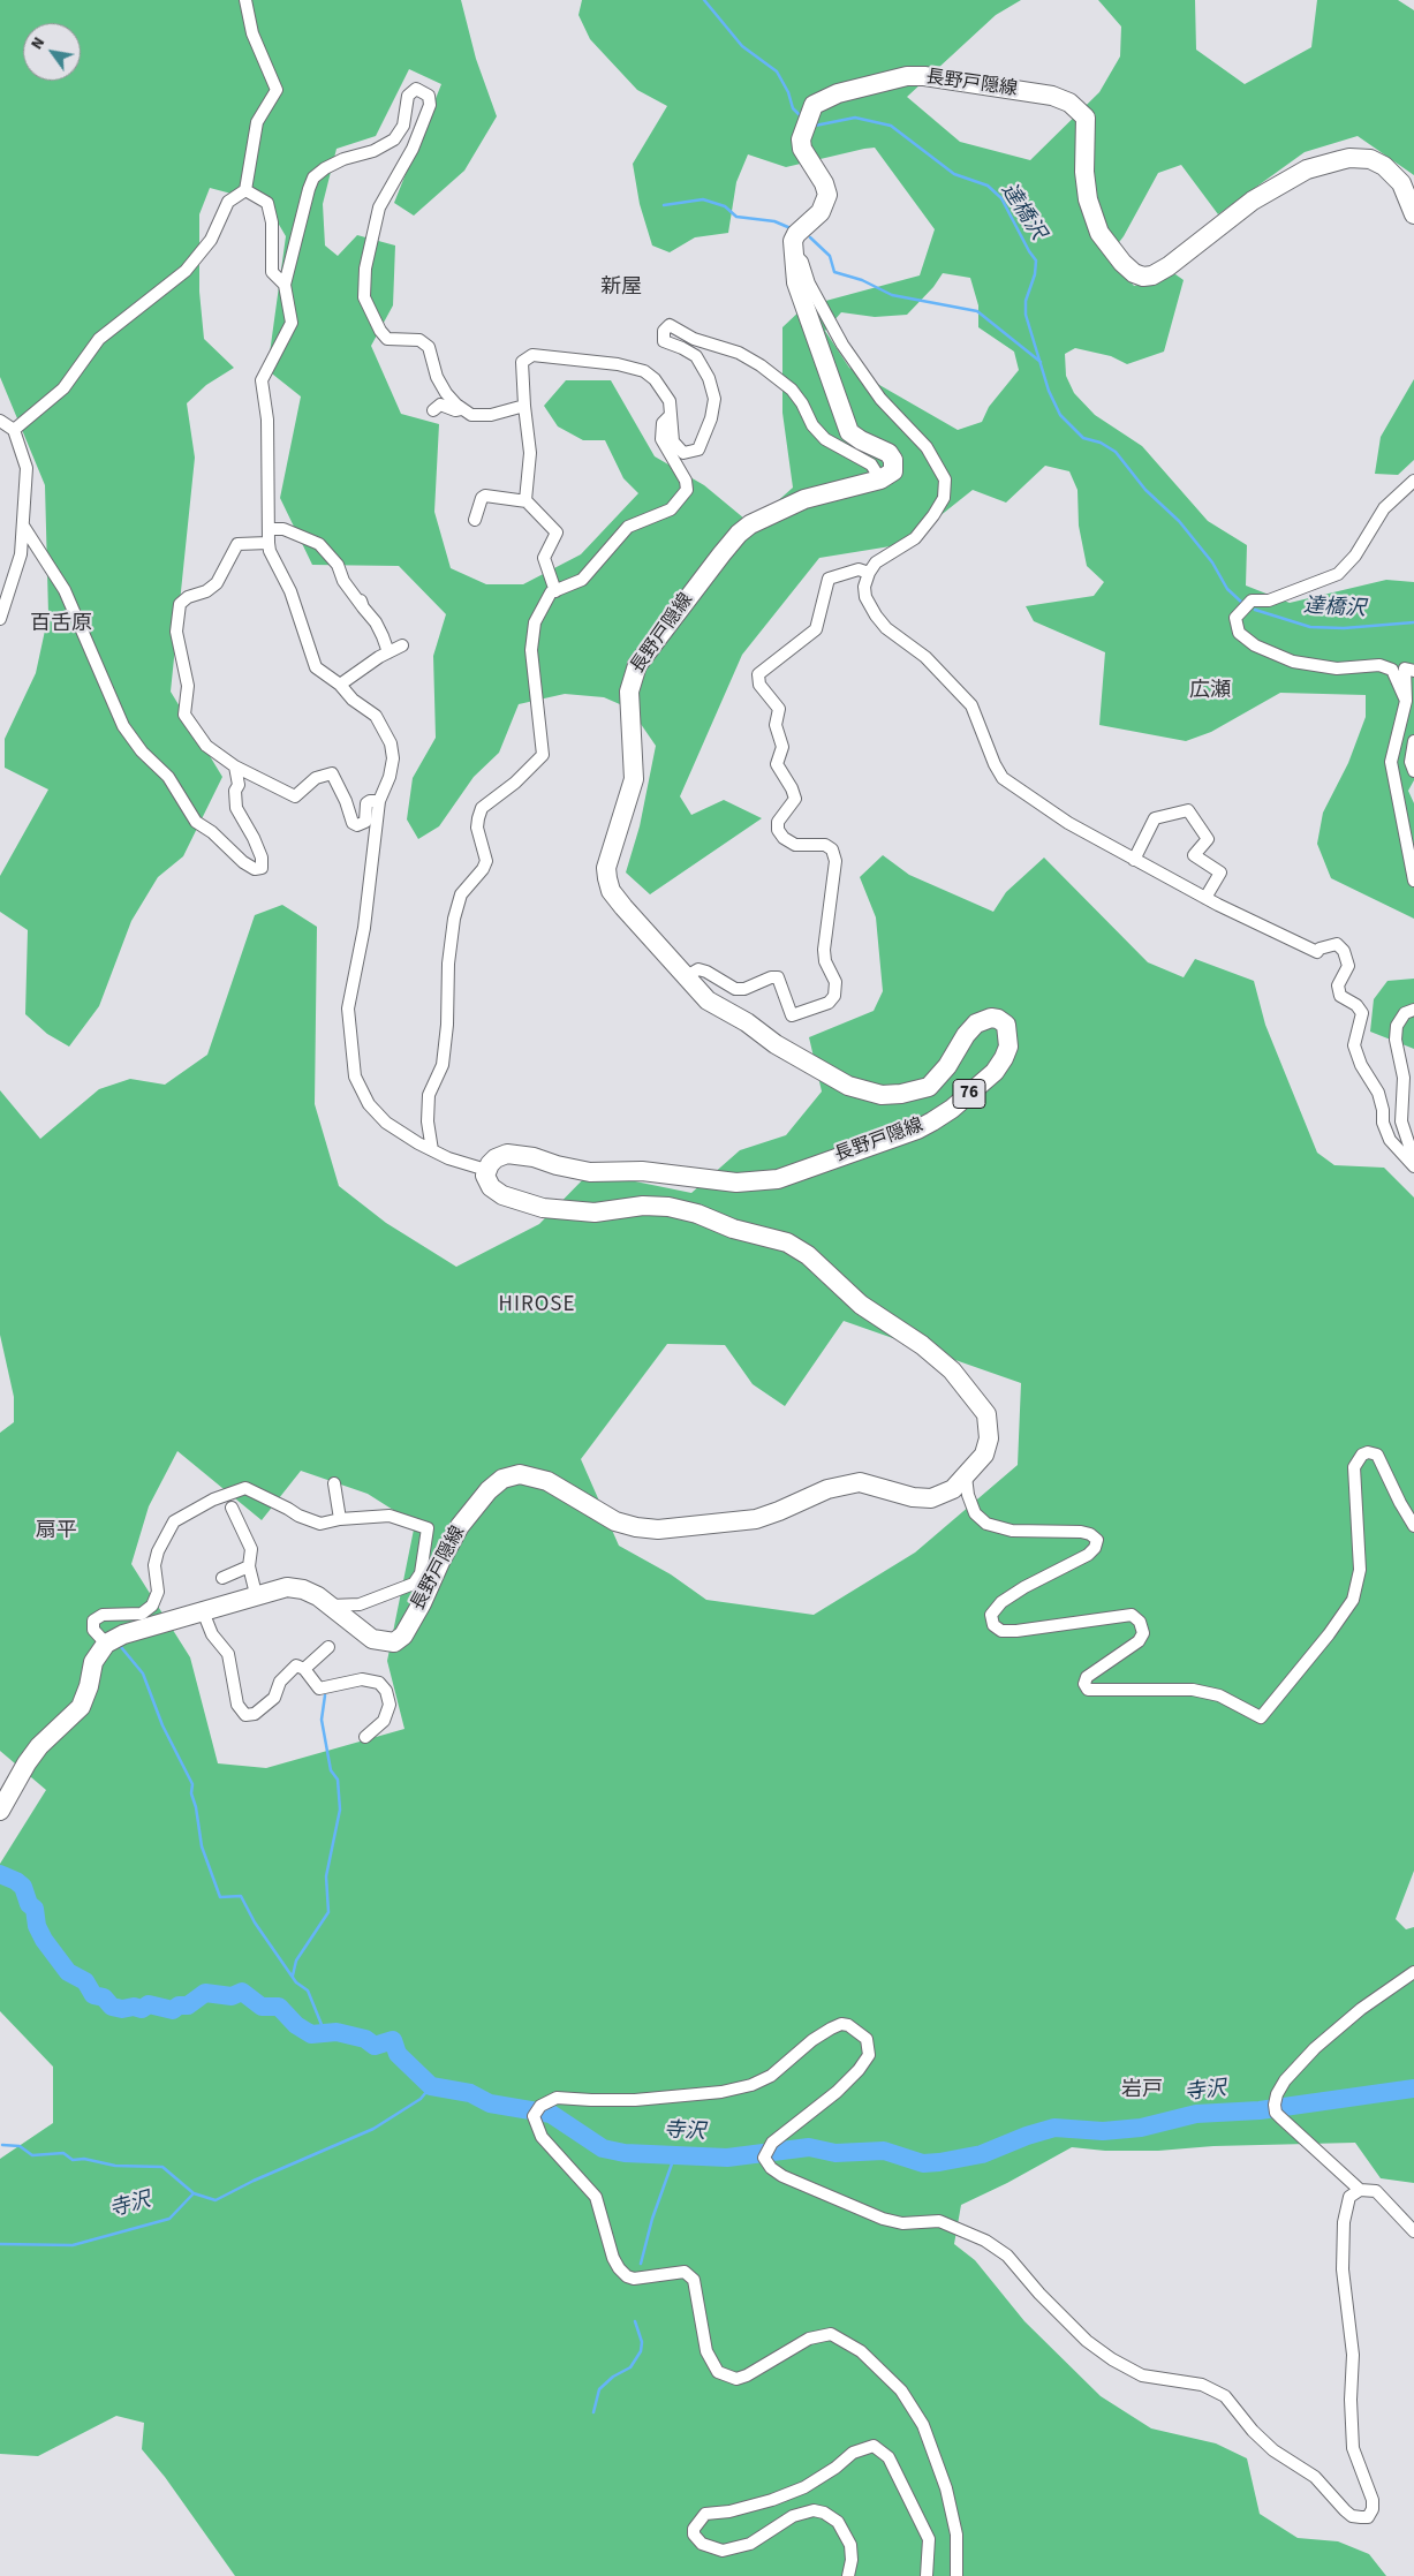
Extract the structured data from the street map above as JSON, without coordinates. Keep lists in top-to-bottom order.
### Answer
{
  "streets": {
    "main road": ["長野戸隠線", "76"]
  },
  "districts": [
    "新屋",
    "百舌原",
    "広瀬",
    "HIROSE",
    "扇平",
    "岩戸"
  ],
  "water": ["達橋沢", "寺沢"],
  "north": "top left"
}
